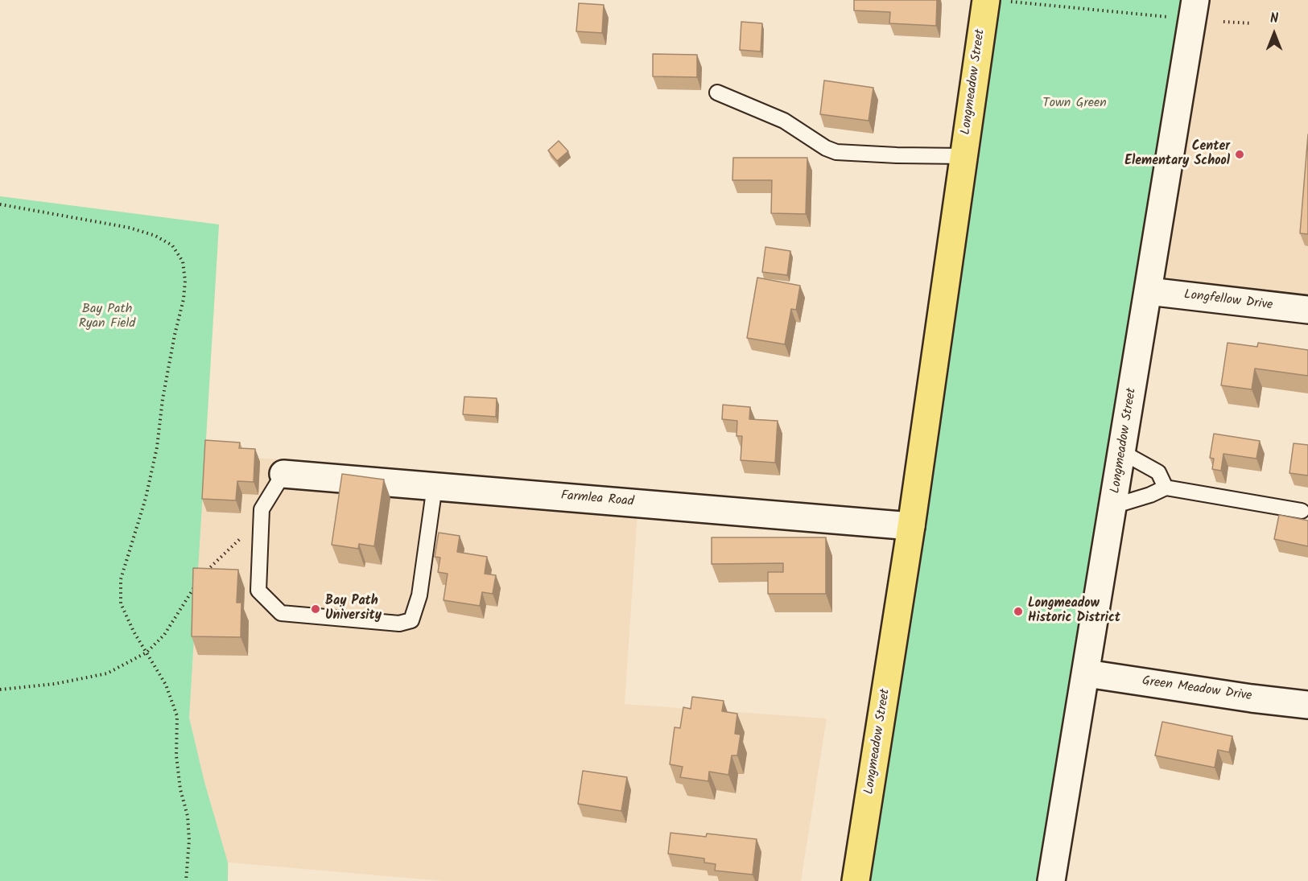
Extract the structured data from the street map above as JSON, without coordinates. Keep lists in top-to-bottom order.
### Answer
{
  "streets": {
    "main road": ["Longmeadow Street"],
    "street": ["Longfellow Drive", "Farmlea Road", "Green Meadow Drive"]
  },
  "crossings": [
    ["Longmeadow Street", "Longfellow Drive"],
    ["Longmeadow Street", "Farmlea Road"],
    ["Longmeadow Street", "Green Meadow Drive"]
  ],
  "parks": ["Town Green", "Bay Path Ryan Field"],
  "places": ["Center Elementary School", "Bay Path University", "Longmeadow Historic District"],
  "north": "top"
}
